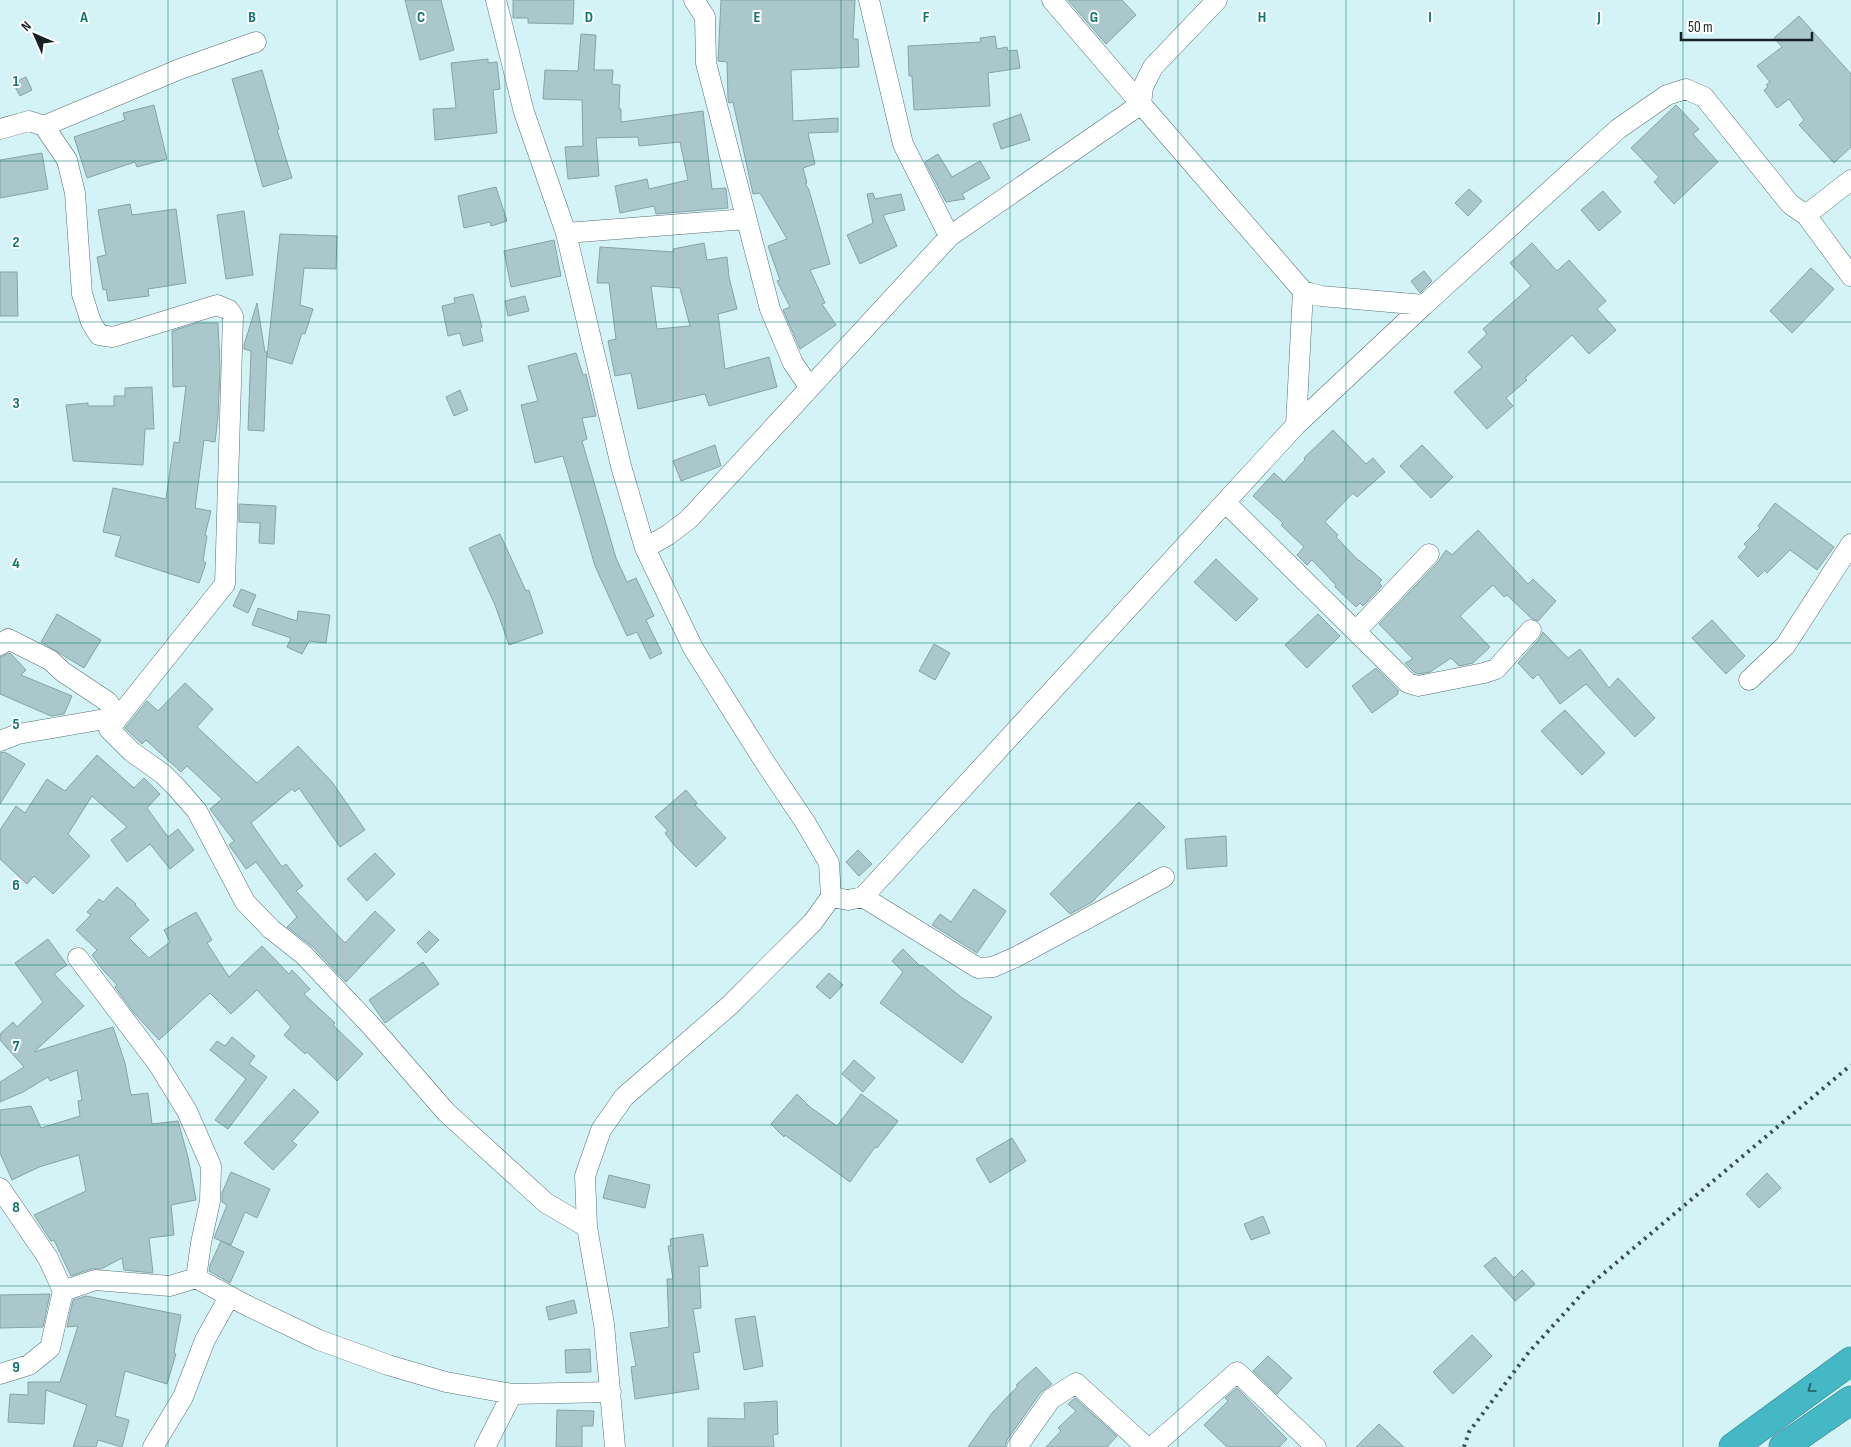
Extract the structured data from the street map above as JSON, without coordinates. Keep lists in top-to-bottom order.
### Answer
{
  "scale_bar": "50 m",
  "north": "top left",
  "grid": {
    "columns": [
      "A",
      "B",
      "C",
      "D",
      "E",
      "F",
      "G",
      "H",
      "I",
      "J"
    ],
    "rows": [
      "1",
      "2",
      "3",
      "4",
      "5",
      "6",
      "7",
      "8",
      "9"
    ]
  }
}
